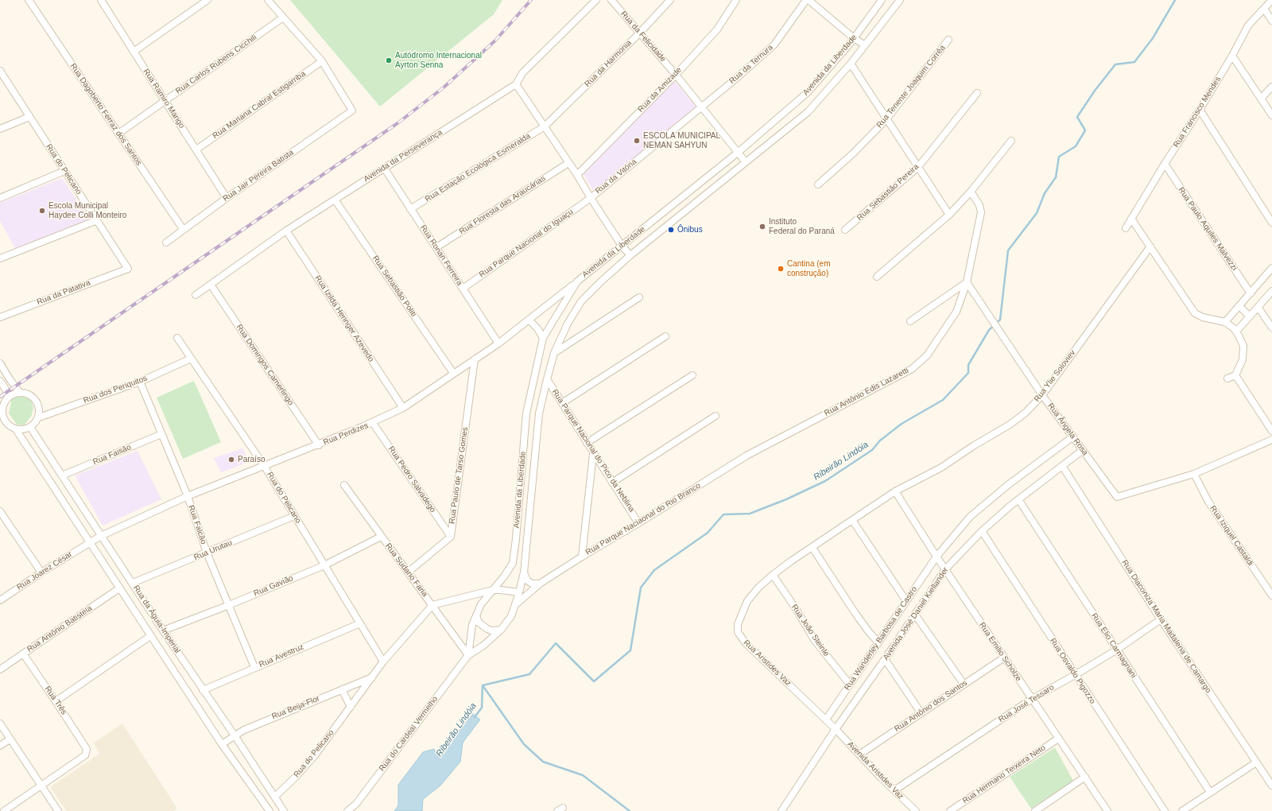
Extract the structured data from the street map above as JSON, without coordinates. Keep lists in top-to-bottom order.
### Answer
{
  "streets": {
    "street": [
      "Rua da Felicidade",
      "Rua da Harmonia",
      "Rua Carlos Rubens Cicchili",
      "Rua da Ternura",
      "Avenida da Liberdade",
      "Rua Tenente Joaquim Corrêa",
      "Rua da Amizade",
      "Rua Ramiro Marigo",
      "Rua Mariana Cabral Estigarriba",
      "Rua Francisco Mendes",
      "Rua Dagoberto Ferraz dos Santos",
      "Avenida da Perseverança",
      "Rua Estação Ecológica Esmeralda",
      "Rua do Pelicano",
      "Rua Jair Pereira Batista",
      "Rua da Vitória",
      "Rua Sebastião Pereira",
      "Rua Floresta das Araucárias",
      "Rua Paulo Aquiles Malvezzi",
      "Rua Parque Nacional do Iguaçu",
      "Rua Ronan Ferreira",
      "Rua Sebastião Politi",
      "Rua da Patativa",
      "Rua Izilda Heringer Azevedo",
      "Rua Domingos Camerlingo",
      "Rua Ylie Soloviev",
      "Rua dos Periquitos",
      "Rua Antônio Edis Lazaretti",
      "Rua Ângela Rosa",
      "Rua Perdizes",
      "Rua Parque Nacional do Pico da Neblina",
      "Rua Faisão",
      "Rua Paulo de Tarso Gomes",
      "Rua Pedro Salvadego",
      "Rua Parque Naciaonal do Rio Branco",
      "Rua Falcão",
      "Rua Iziquel Castaldi",
      "Rua Urutau",
      "Rua Sudario Faria",
      "Rua Joarez César",
      "Rua Gavião",
      "Avenida José Daniel Kiellander",
      "Rua da Águia-Imperial",
      "Rua Diaconiza Maria Madalena de Camargo",
      "Rua Antônio Batistela",
      "Rua João Steinle",
      "Rua Wanderley Barbosa de Castro",
      "Rua Elio Carmagnani",
      "Rua Emilio Scholze",
      "Rua Avestruz",
      "Rua Aristides Vaz",
      "Rua Osvaldo Pigozzo",
      "Rua Três",
      "Rua José Tessaro",
      "Rua Antônio dos Santos",
      "Rua Beija-Flor",
      "Rua do Cardeal Vermelho",
      "Avenida Aristides Vaz",
      "Rua Hermano Teixeira Neto"
    ]
  },
  "crossings": [
    ["Rua da Felicidade", "Rua da Harmonia"],
    ["Rua da Felicidade", "Rua da Ternura"],
    ["Rua da Felicidade", "Avenida da Liberdade"],
    ["Rua da Felicidade", "Rua da Amizade"],
    ["Rua da Felicidade", "Rua da Vitória"],
    ["Rua da Harmonia", "Rua Estação Ecológica Esmeralda"],
    ["Rua da Harmonia", "Rua da Vitória"],
    ["Rua Carlos Rubens Cicchili", "Rua Ramiro Marigo"],
    ["Rua Carlos Rubens Cicchili", "Rua Dagoberto Ferraz dos Santos"],
    ["Rua da Ternura", "Rua da Vitória"],
    ["Avenida da Liberdade", "Rua da Vitória"],
    ["Avenida da Liberdade", "Rua Perdizes"],
    ["Avenida da Liberdade", "Rua Parque Nacional do Pico da Neblina"],
    ["Avenida da Liberdade", "Rua Parque Naciaonal do Rio Branco"],
    ["Avenida da Liberdade", "Rua Sudario Faria"],
    ["Avenida da Liberdade", "Rua do Cardeal Vermelho"],
    ["Rua da Amizade", "Rua da Vitória"],
    ["Rua Ramiro Marigo", "Rua Mariana Cabral Estigarriba"],
    ["Rua Ramiro Marigo", "Rua Jair Pereira Batista"],
    ["Rua Mariana Cabral Estigarriba", "Rua Jair Pereira Batista"],
    ["Rua Francisco Mendes", "Rua Paulo Aquiles Malvezzi"],
    ["Rua Dagoberto Ferraz dos Santos", "Rua Jair Pereira Batista"],
    ["Avenida da Perseverança", "Rua da Vitória"],
    ["Avenida da Perseverança", "Rua Ronan Ferreira"],
    ["Avenida da Perseverança", "Rua Sebastião Politi"],
    ["Avenida da Perseverança", "Rua Izilda Heringer Azevedo"],
    ["Avenida da Perseverança", "Rua Domingos Camerlingo"],
    ["Rua Estação Ecológica Esmeralda", "Rua da Vitória"],
    ["Rua Estação Ecológica Esmeralda", "Rua Ronan Ferreira"],
    ["Rua do Pelicano", "Rua da Patativa"],
    ["Rua do Pelicano", "Rua dos Periquitos"],
    ["Rua do Pelicano", "Rua Perdizes"],
    ["Rua do Pelicano", "Rua Urutau"],
    ["Rua do Pelicano", "Rua Sudario Faria"],
    ["Rua do Pelicano", "Rua Gavião"],
    ["Rua do Pelicano", "Rua da Águia-Imperial"],
    ["Rua do Pelicano", "Rua Avestruz"],
    ["Rua do Pelicano", "Rua Beija-Flor"],
    ["Rua da Vitória", "Rua Floresta das Araucárias"],
    ["Rua da Vitória", "Rua Parque Nacional do Iguaçu"],
    ["Rua Floresta das Araucárias", "Rua Ronan Ferreira"],
    ["Rua Parque Nacional do Iguaçu", "Rua Ronan Ferreira"],
    ["Rua Ronan Ferreira", "Rua Perdizes"],
    ["Rua Sebastião Politi", "Rua Perdizes"],
    ["Rua Izilda Heringer Azevedo", "Rua Perdizes"],
    ["Rua Domingos Camerlingo", "Rua Perdizes"],
    ["Rua Ylie Soloviev", "Rua Ângela Rosa"],
    ["Rua Ylie Soloviev", "Rua Emilio Scholze"],
    ["Rua Ylie Soloviev", "Rua Aristides Vaz"],
    ["Rua dos Periquitos", "Rua Falcão"],
    ["Rua dos Periquitos", "Rua da Águia-Imperial"],
    ["Rua Antônio Edis Lazaretti", "Rua Ângela Rosa"],
    ["Rua Antônio Edis Lazaretti", "Rua Parque Naciaonal do Rio Branco"],
    ["Rua Ângela Rosa", "Rua Iziquel Castaldi"],
    ["Rua Ângela Rosa", "Avenida José Daniel Kiellander"],
    ["Rua Perdizes", "Rua Paulo de Tarso Gomes"],
    ["Rua Perdizes", "Rua Pedro Salvadego"],
    ["Rua Perdizes", "Rua Falcão"],
    ["Rua Perdizes", "Rua Joarez César"],
    ["Rua Perdizes", "Rua da Águia-Imperial"],
    ["Rua Parque Nacional do Pico da Neblina", "Rua Parque Naciaonal do Rio Branco"],
    ["Rua Faisão", "Rua Falcão"],
    ["Rua Faisão", "Rua da Águia-Imperial"],
    ["Rua Paulo de Tarso Gomes", "Rua Pedro Salvadego"],
    ["Rua Falcão", "Rua Urutau"],
    ["Rua Falcão", "Rua Gavião"],
    ["Rua Falcão", "Rua Avestruz"],
    ["Rua Urutau", "Rua da Águia-Imperial"],
    ["Rua Sudario Faria", "Rua Gavião"],
    ["Rua Sudario Faria", "Rua do Cardeal Vermelho"],
    ["Rua Joarez César", "Rua da Águia-Imperial"],
    ["Rua Gavião", "Rua da Águia-Imperial"],
    ["Avenida José Daniel Kiellander", "Rua Diaconiza Maria Madalena de Camargo"],
    ["Avenida José Daniel Kiellander", "Rua Wanderley Barbosa de Castro"],
    ["Avenida José Daniel Kiellander", "Rua Elio Carmagnani"],
    ["Avenida José Daniel Kiellander", "Rua Emilio Scholze"],
    ["Avenida José Daniel Kiellander", "Rua Aristides Vaz"],
    ["Avenida José Daniel Kiellander", "Rua Osvaldo Pigozzo"],
    ["Avenida José Daniel Kiellander", "Avenida Aristides Vaz"],
    ["Rua da Águia-Imperial", "Rua Antônio Batistela"],
    ["Rua da Águia-Imperial", "Rua Avestruz"],
    ["Rua da Águia-Imperial", "Rua Beija-Flor"],
    ["Rua Diaconiza Maria Madalena de Camargo", "Rua José Tessaro"],
    ["Rua Antônio Batistela", "Rua Três"],
    ["Rua João Steinle", "Rua Wanderley Barbosa de Castro"],
    ["Rua João Steinle", "Rua Aristides Vaz"],
    ["Rua Wanderley Barbosa de Castro", "Rua Emilio Scholze"],
    ["Rua Wanderley Barbosa de Castro", "Rua Aristides Vaz"],
    ["Rua Elio Carmagnani", "Rua José Tessaro"],
    ["Rua Emilio Scholze", "Rua José Tessaro"],
    ["Rua Emilio Scholze", "Rua Antônio dos Santos"],
    ["Rua Emilio Scholze", "Rua Hermano Teixeira Neto"],
    ["Rua Aristides Vaz", "Avenida Aristides Vaz"],
    ["Rua Osvaldo Pigozzo", "Rua José Tessaro"],
    ["Rua José Tessaro", "Avenida Aristides Vaz"],
    ["Rua Antônio dos Santos", "Avenida Aristides Vaz"]
  ],
  "water": ["Ribeirão Lindóia"],
  "places": [
    "Autódromo Internacional Ayrton Senna",
    "ESCOLA MUNICIPAL NEMAN SAHYUN",
    "Escola Municipal Haydee Colli Monteiro",
    "Instituto Federal do Paraná",
    "Ônibus",
    "Cantina (em construção)",
    "Paraíso"
  ]
}
